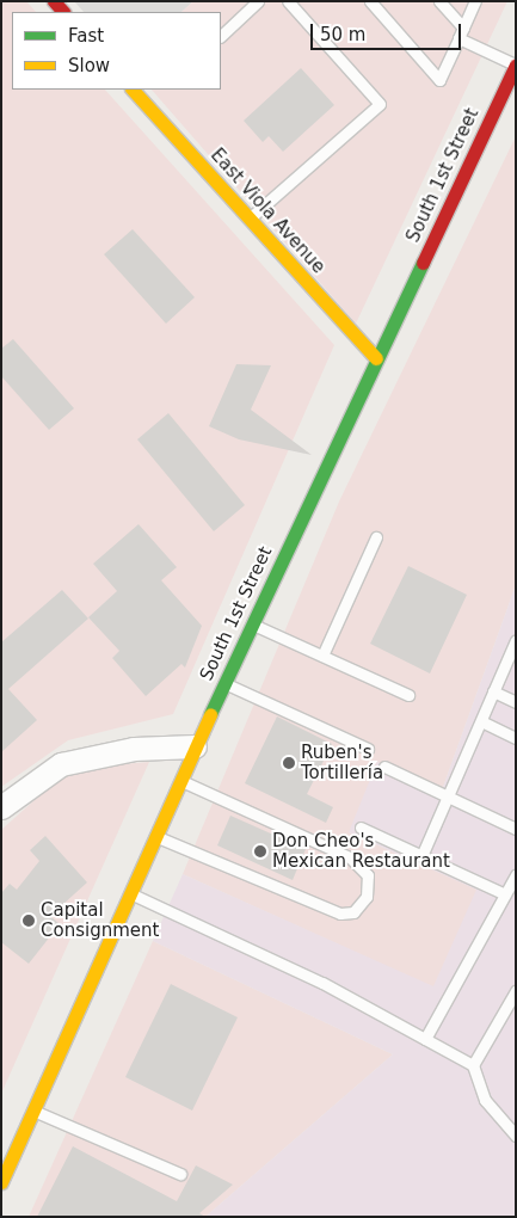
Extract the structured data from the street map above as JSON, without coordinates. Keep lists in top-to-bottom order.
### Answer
{
  "streets": {
    "main road": ["South 1st Street", "East Viola Avenue"]
  },
  "crossings": [
    ["South 1st Street", "East Viola Avenue"]
  ],
  "places": ["Ruben's Tortillería", "Don Cheo's Mexican Restaurant", "Capital Consignment"],
  "legend": ["Fast", "Slow"],
  "scale_bar": "50 m"
}
